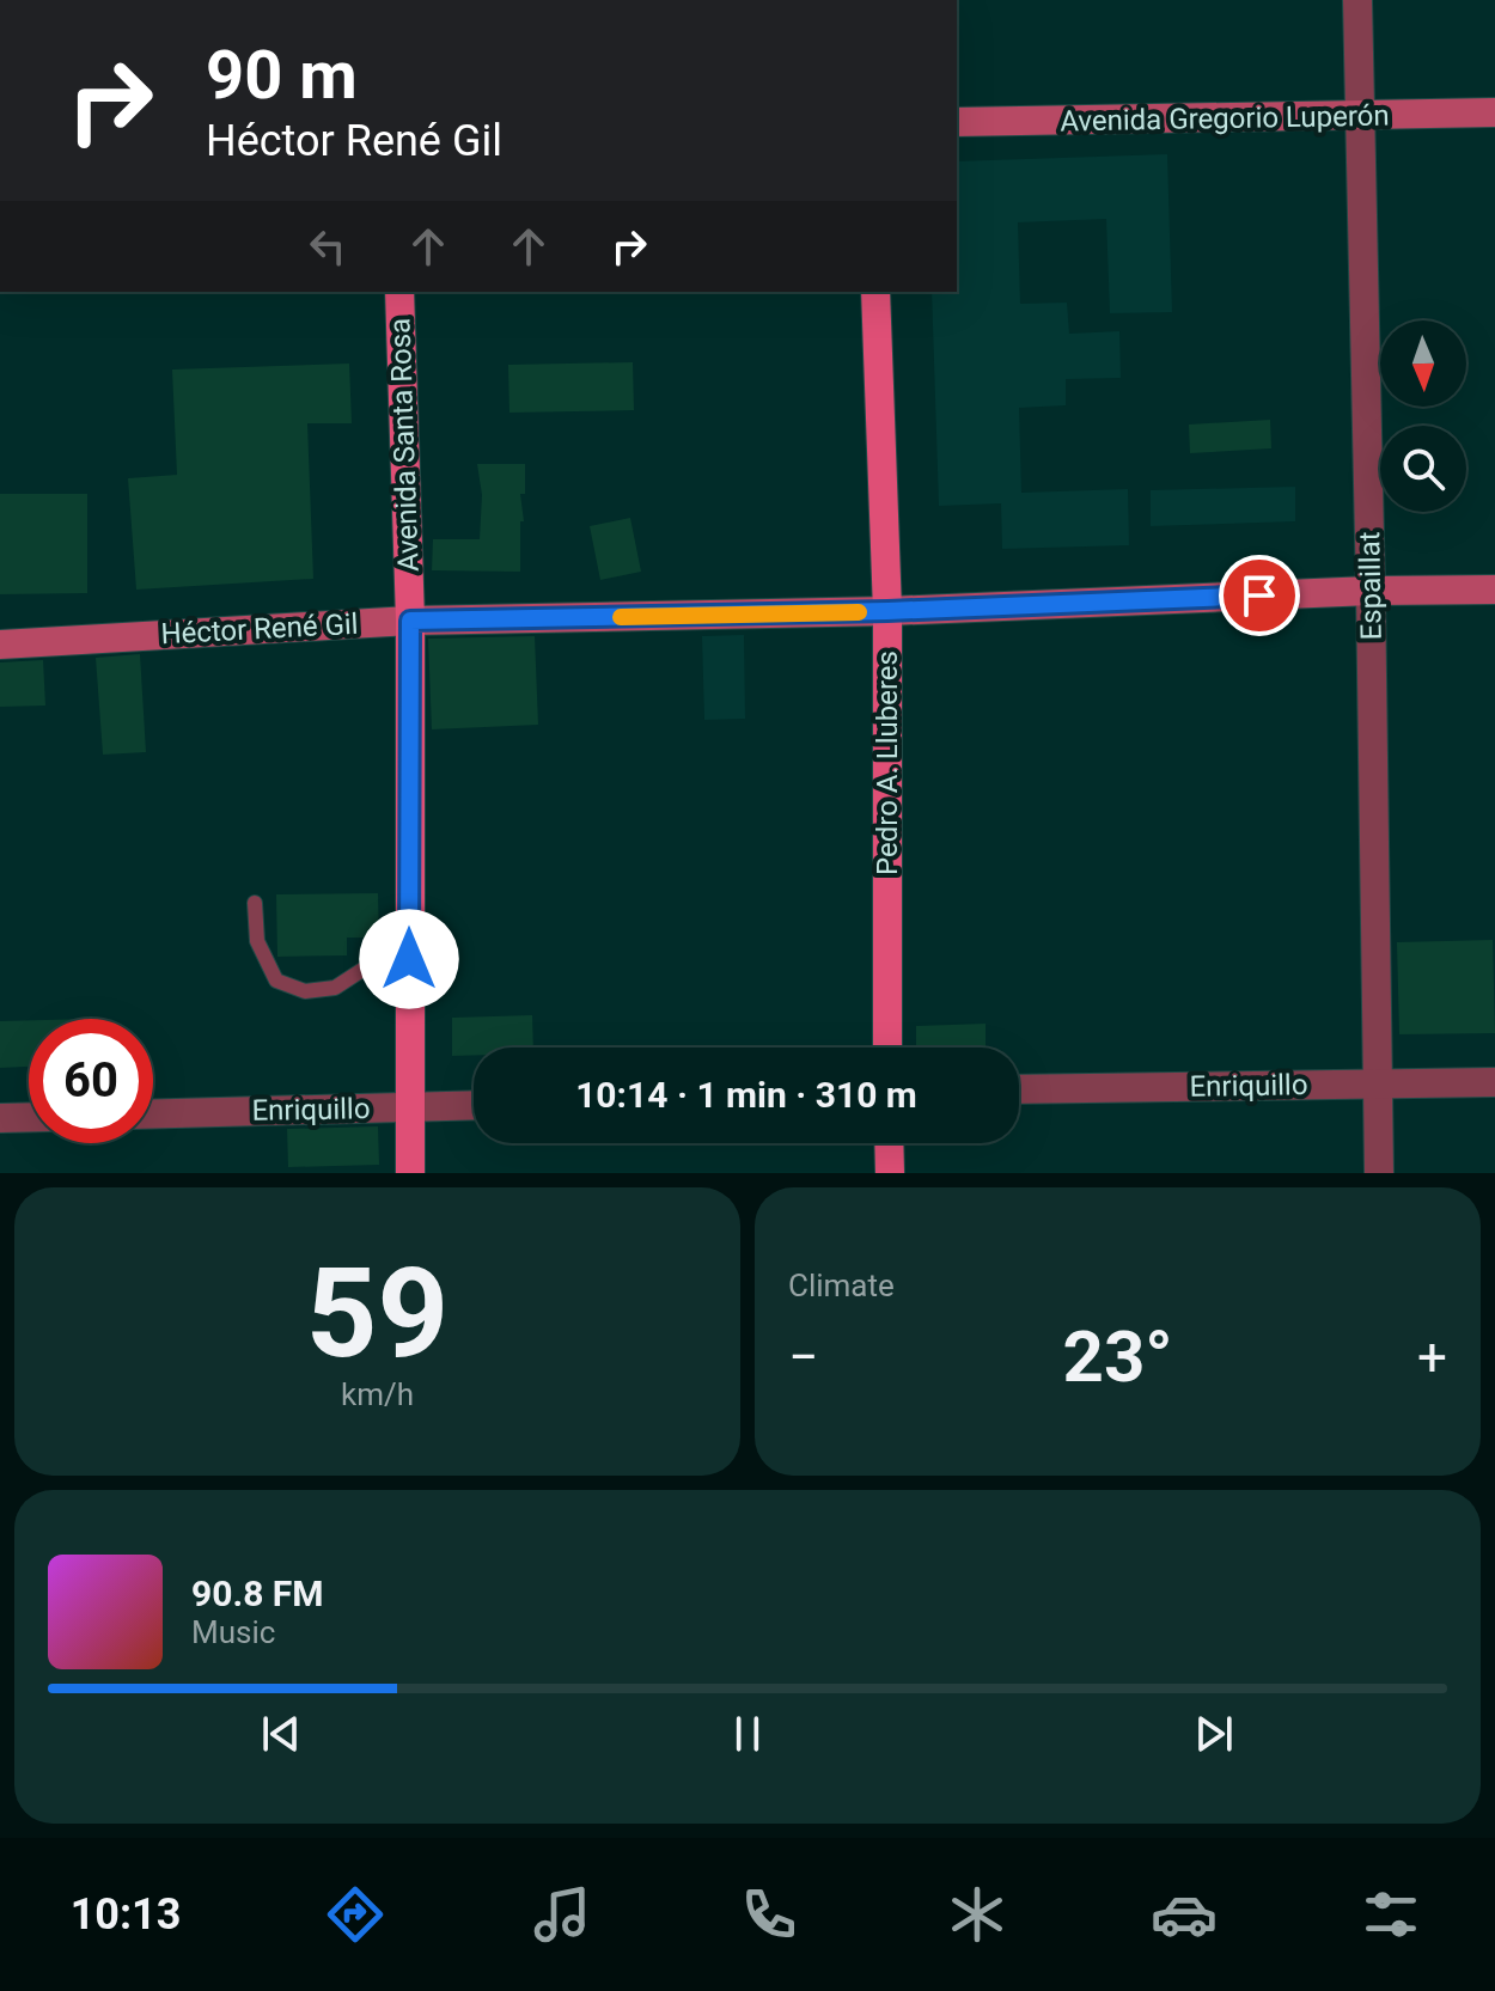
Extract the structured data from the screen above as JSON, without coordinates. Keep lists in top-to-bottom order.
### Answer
{
  "streets": {
    "main road": ["Avenida Santa Rosa", "Pedro A. Lluberes"],
    "street": [
      "Avenida Gregorio Luperón",
      "Espaillat",
      "Héctor René Gil",
      "Enriquillo"
    ]
  },
  "crossings": [
    ["Avenida Gregorio Luperón", "Espaillat"],
    ["Avenida Santa Rosa", "Héctor René Gil"],
    ["Avenida Santa Rosa", "Enriquillo"],
    ["Espaillat", "Héctor René Gil"],
    ["Espaillat", "Enriquillo"],
    ["Héctor René Gil", "Pedro A. Lluberes"]
  ],
  "north": "bottom",
  "page": {
    "turn": ["90 m", "Héctor René Gil"],
    "limit": "60",
    "trip": "10:14 · 1 min · 310 m",
    "tile": [
      ["59", "km/h"],
      "Climate"
    ],
    "heat": ["−", "23°", "+"],
    "song": ["90.8 FM", "Music"],
    "tabs": "10:13"
  }
}
